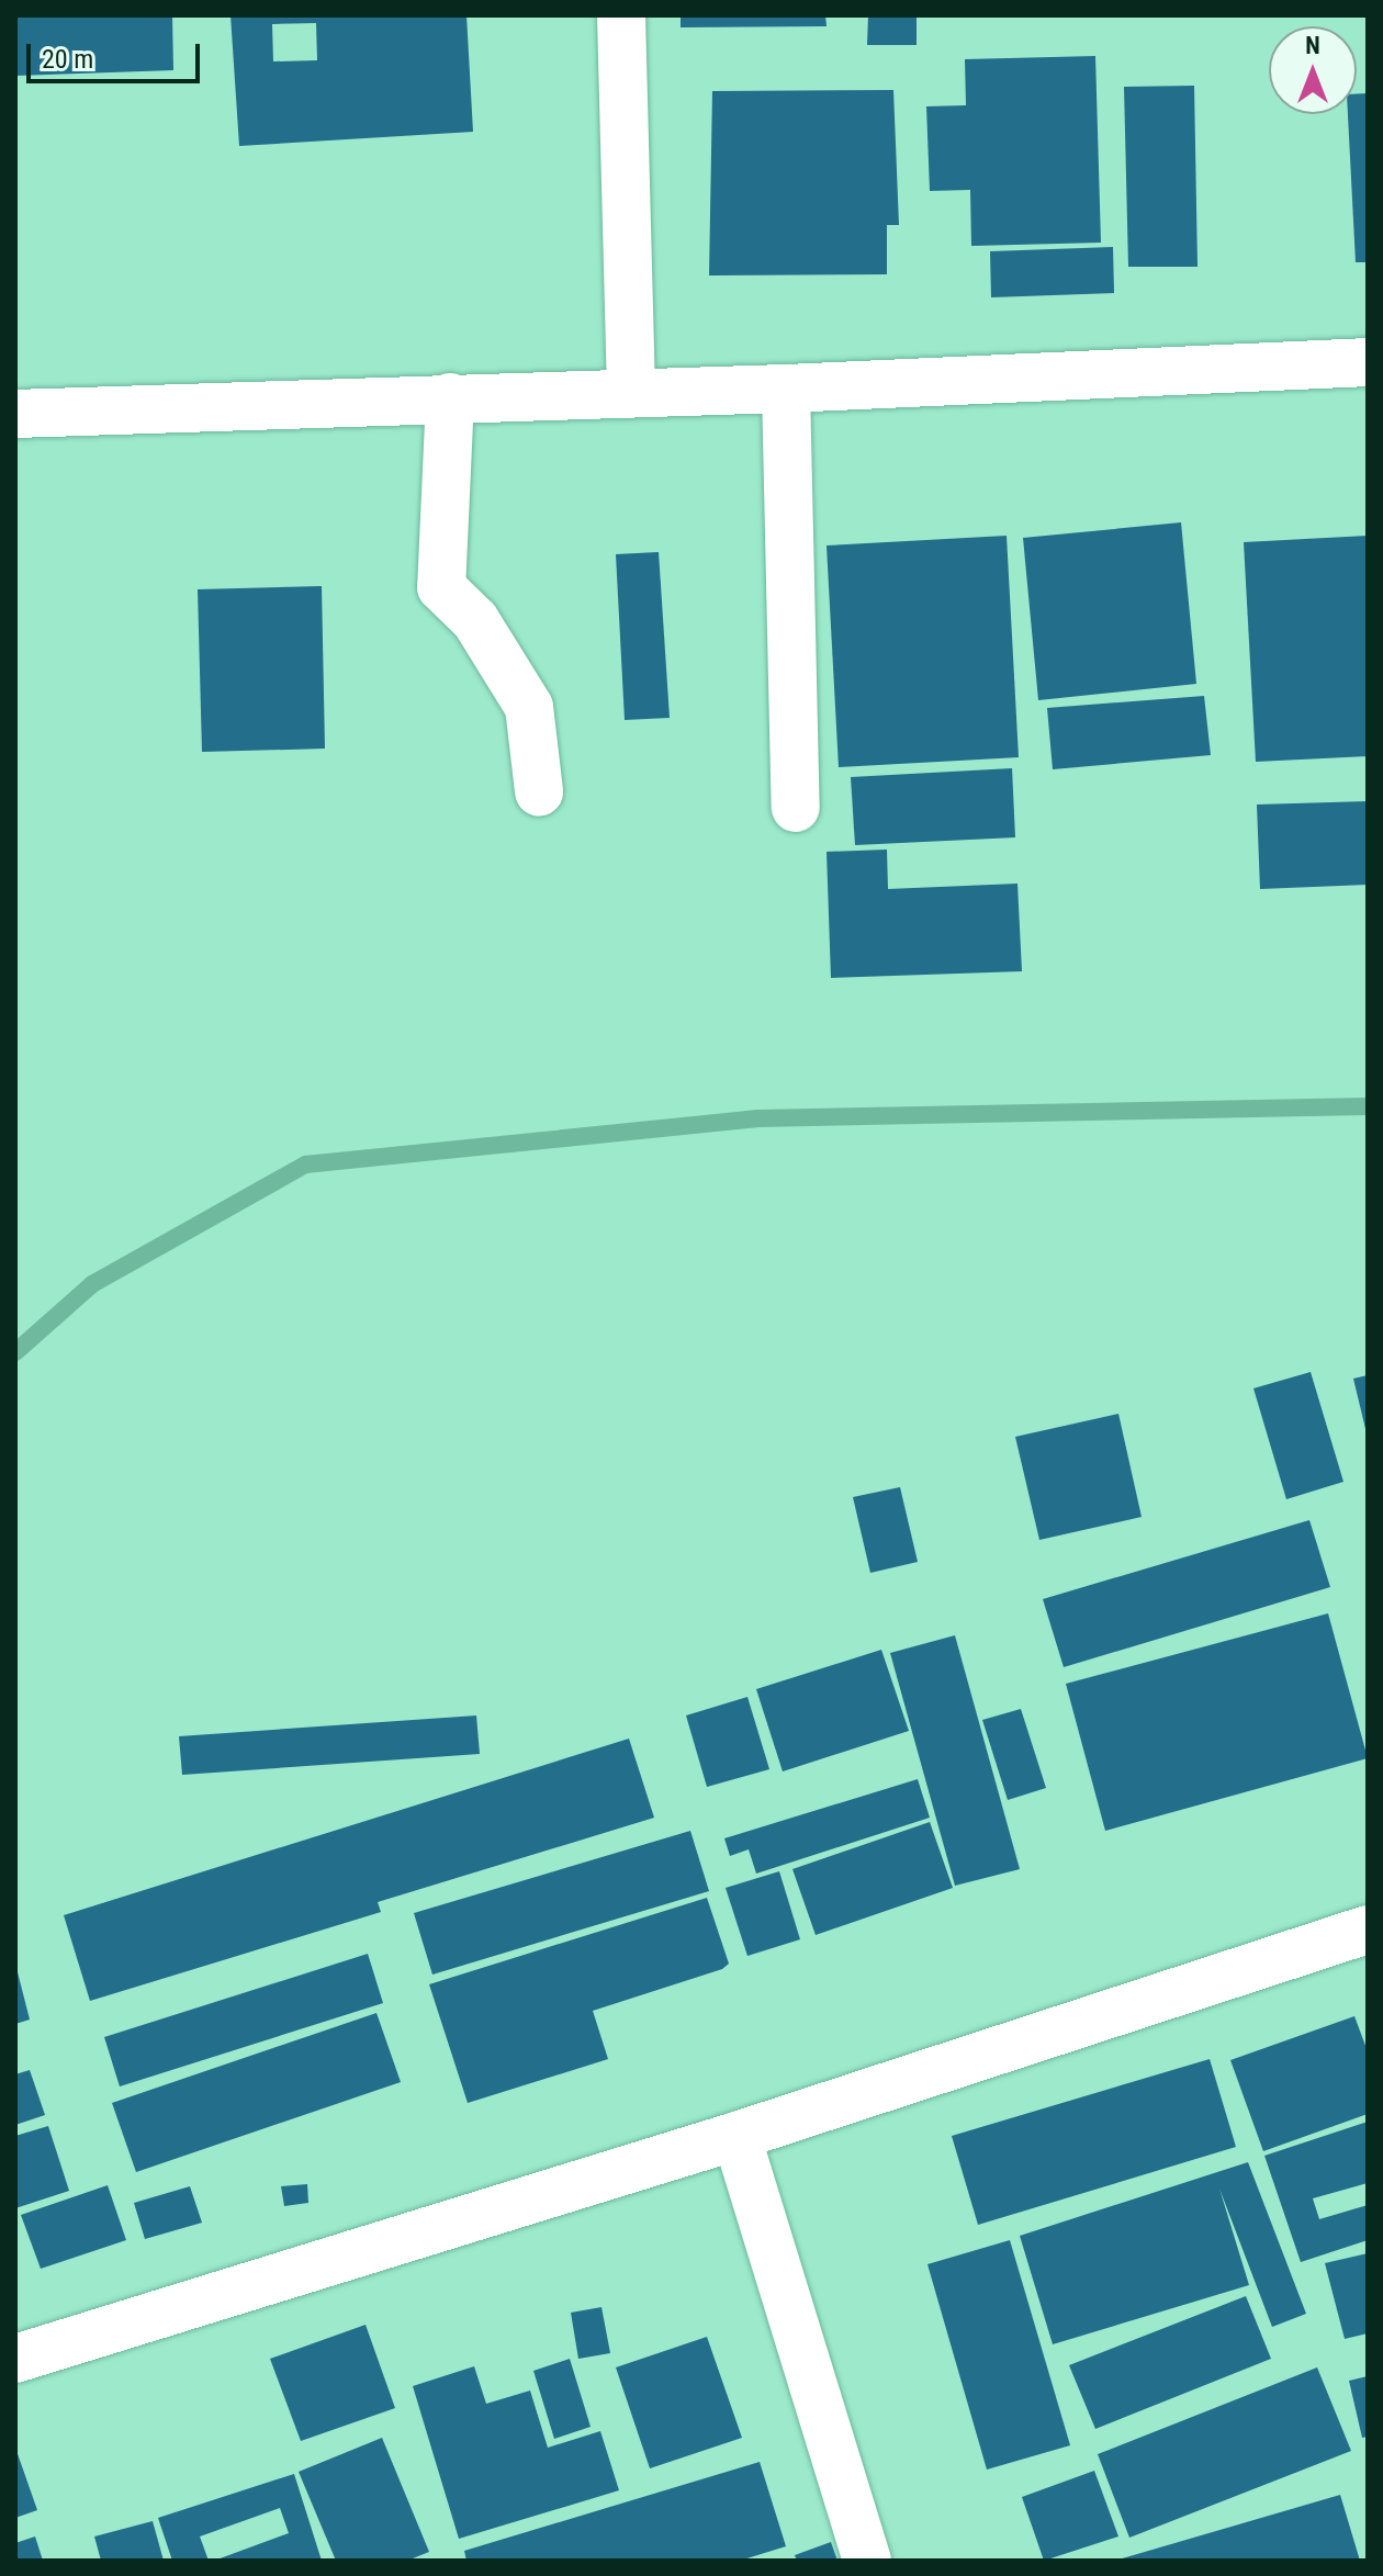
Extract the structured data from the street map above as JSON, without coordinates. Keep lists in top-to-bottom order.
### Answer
{
  "scale_bar": "20 m",
  "north": "top"
}
